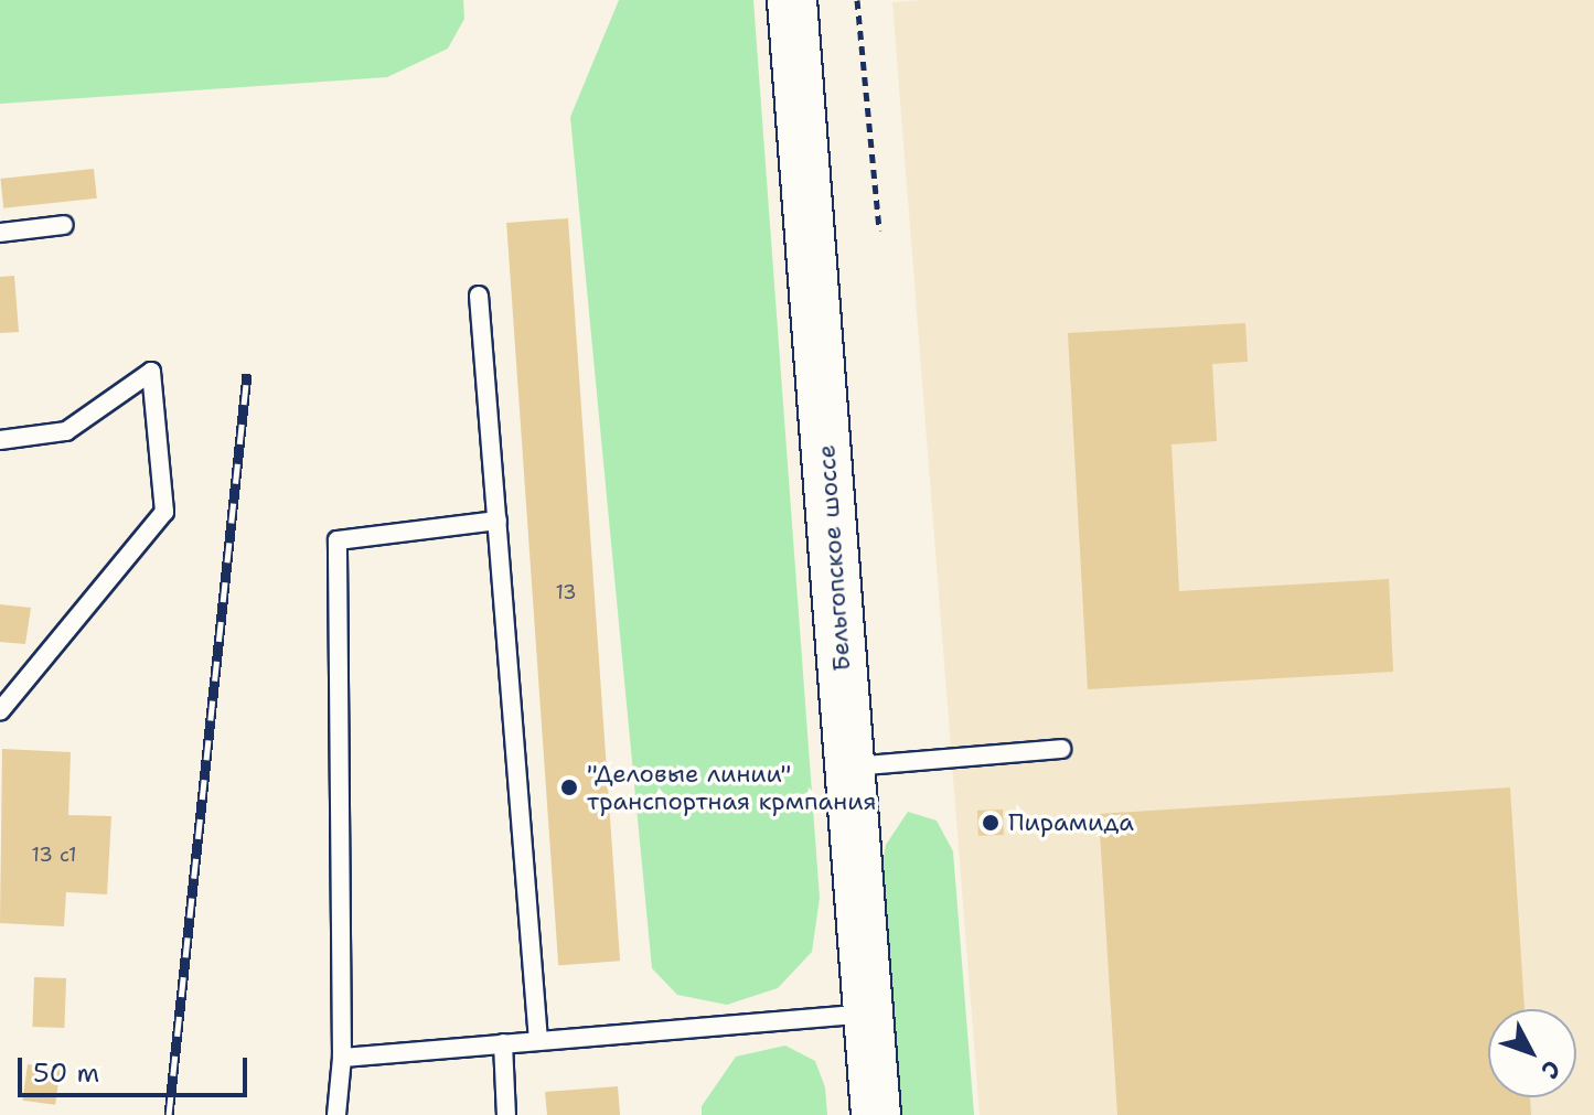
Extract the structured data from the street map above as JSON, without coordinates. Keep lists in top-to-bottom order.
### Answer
{
  "streets": {
    "street": ["Бельгопское шоссе"]
  },
  "places": ["\"Деловые линии\" транспортная крмпания", "Пирамида"],
  "house_numbers": ["13", "13 с1"],
  "scale_bar": "50 m",
  "north": "bottom right"
}
